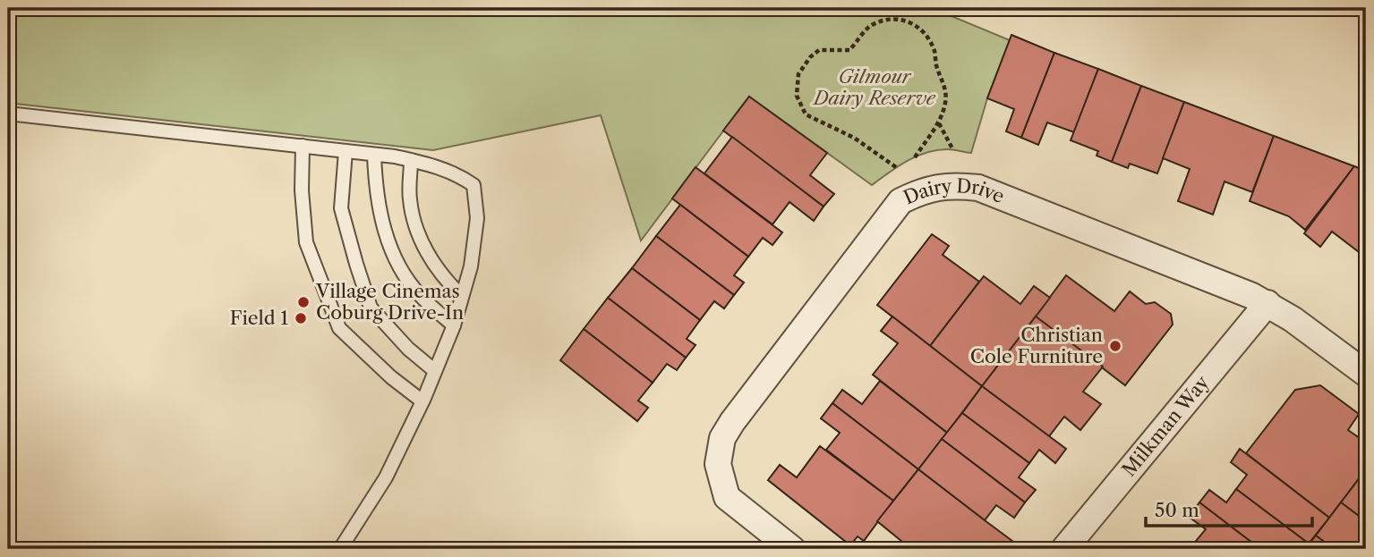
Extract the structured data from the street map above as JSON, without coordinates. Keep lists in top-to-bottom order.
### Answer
{
  "streets": {
    "street": ["Dairy Drive", "Milkman Way"]
  },
  "crossings": [
    ["Dairy Drive", "Milkman Way"]
  ],
  "parks": ["Gilmour Dairy Reserve"],
  "places": ["Village Cinemas Coburg Drive-In", "Field 1", "Christian Cole Furniture"],
  "scale_bar": "50 m"
}
